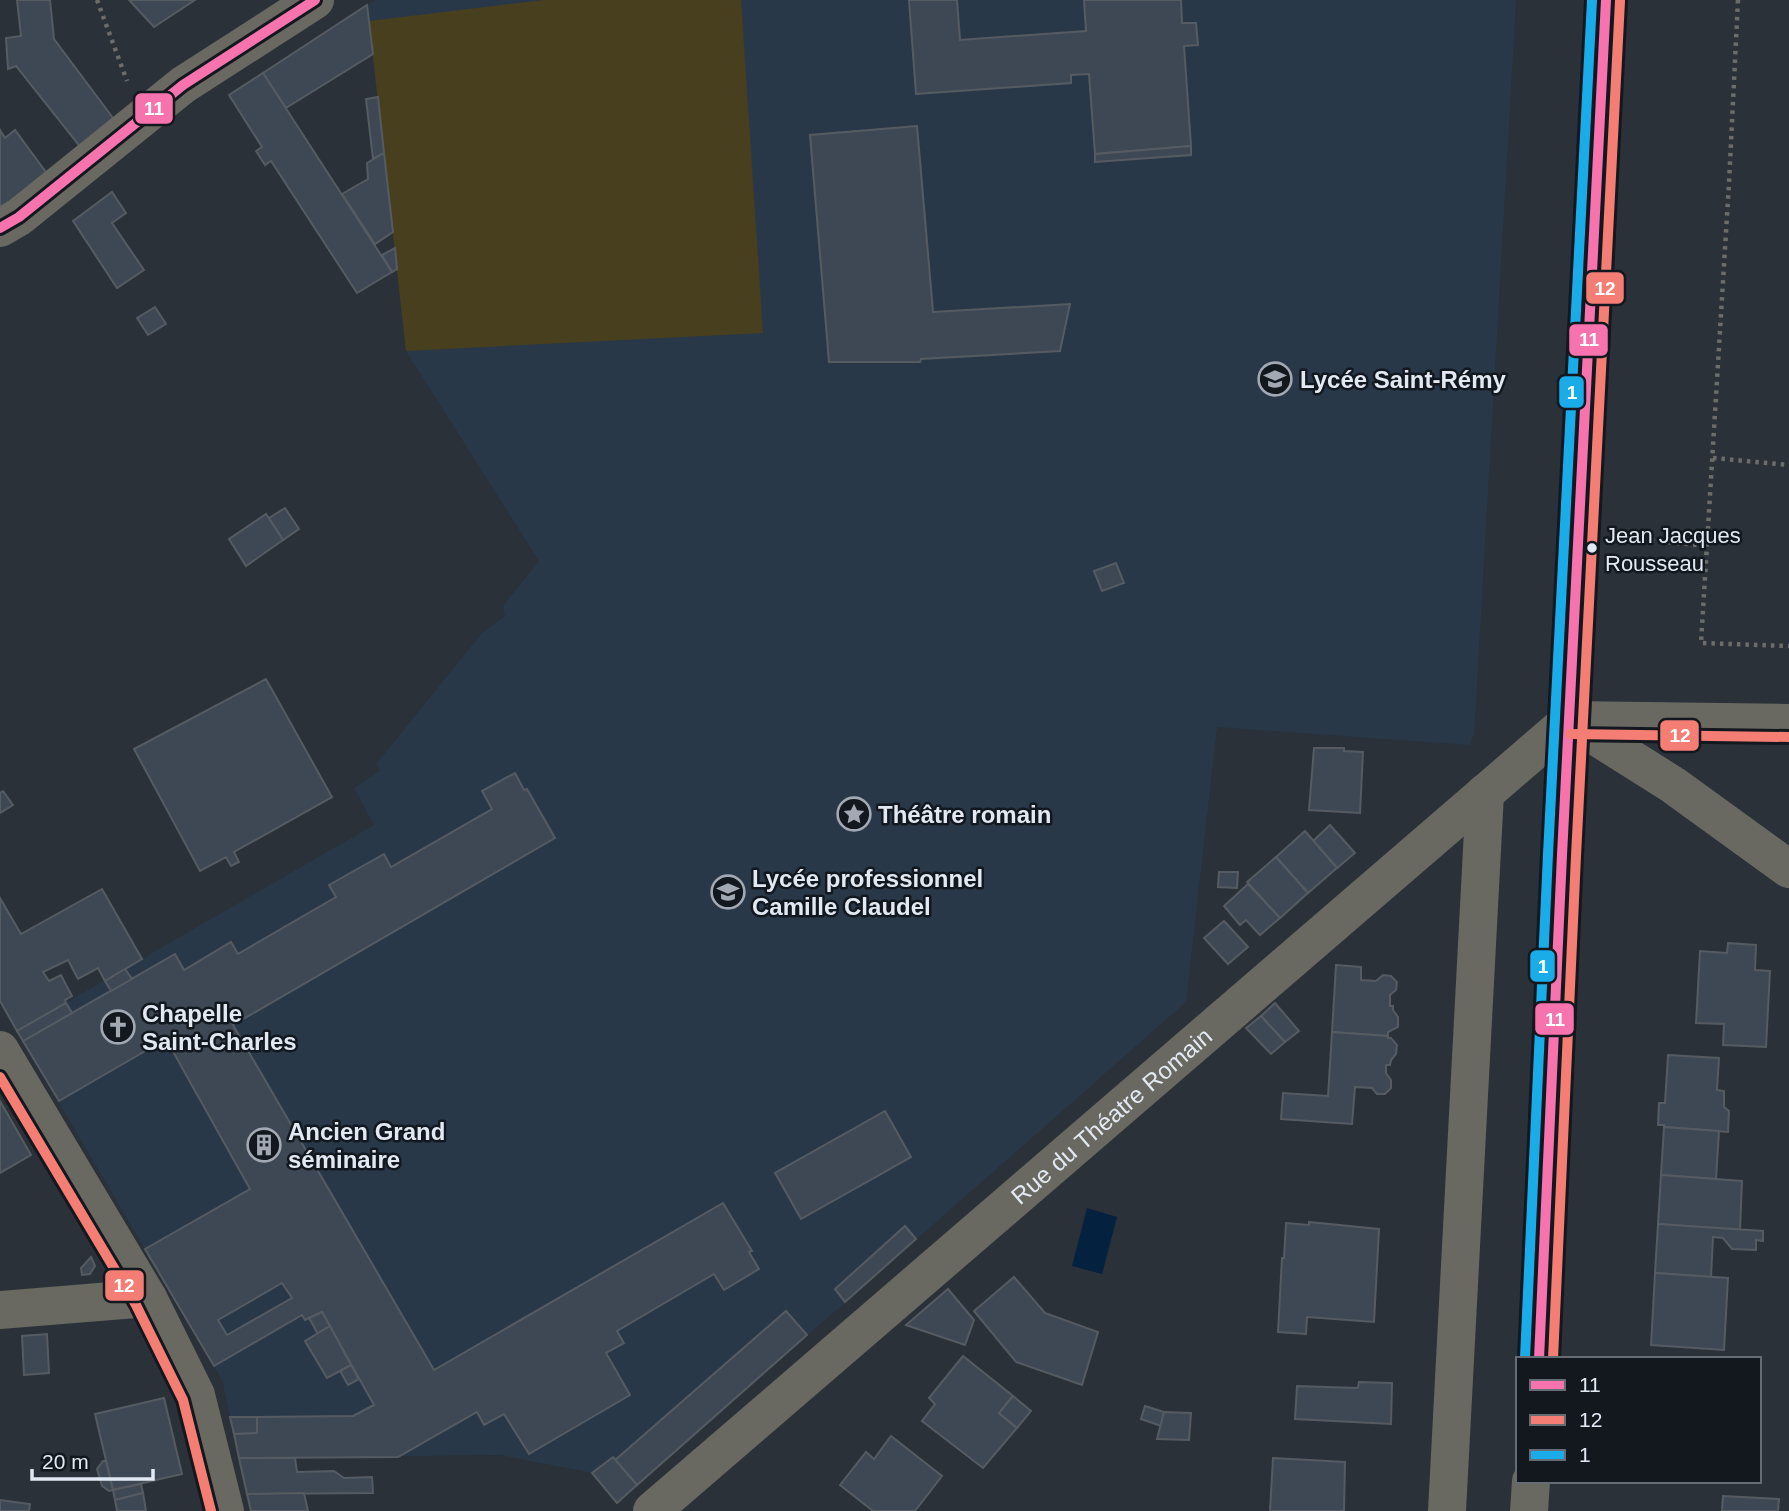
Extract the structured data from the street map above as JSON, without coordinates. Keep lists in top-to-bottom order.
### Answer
{
  "streets": {
    "street": ["Rue du Théatre Romain"]
  },
  "places": {
    "school or university": ["Lycée Saint-Rémy", "Lycée professionnel Camille Claudel"],
    "other": ["Jean Jacques Rousseau"],
    "place": ["Théâtre romain"],
    "church": ["Chapelle Saint-Charles"],
    "building": ["Ancien Grand séminaire"]
  },
  "lines": ["transit line 11", "transit line 1", "transit line 12"],
  "legend": ["11", "12", "1"],
  "scale_bar": "20 m"
}
